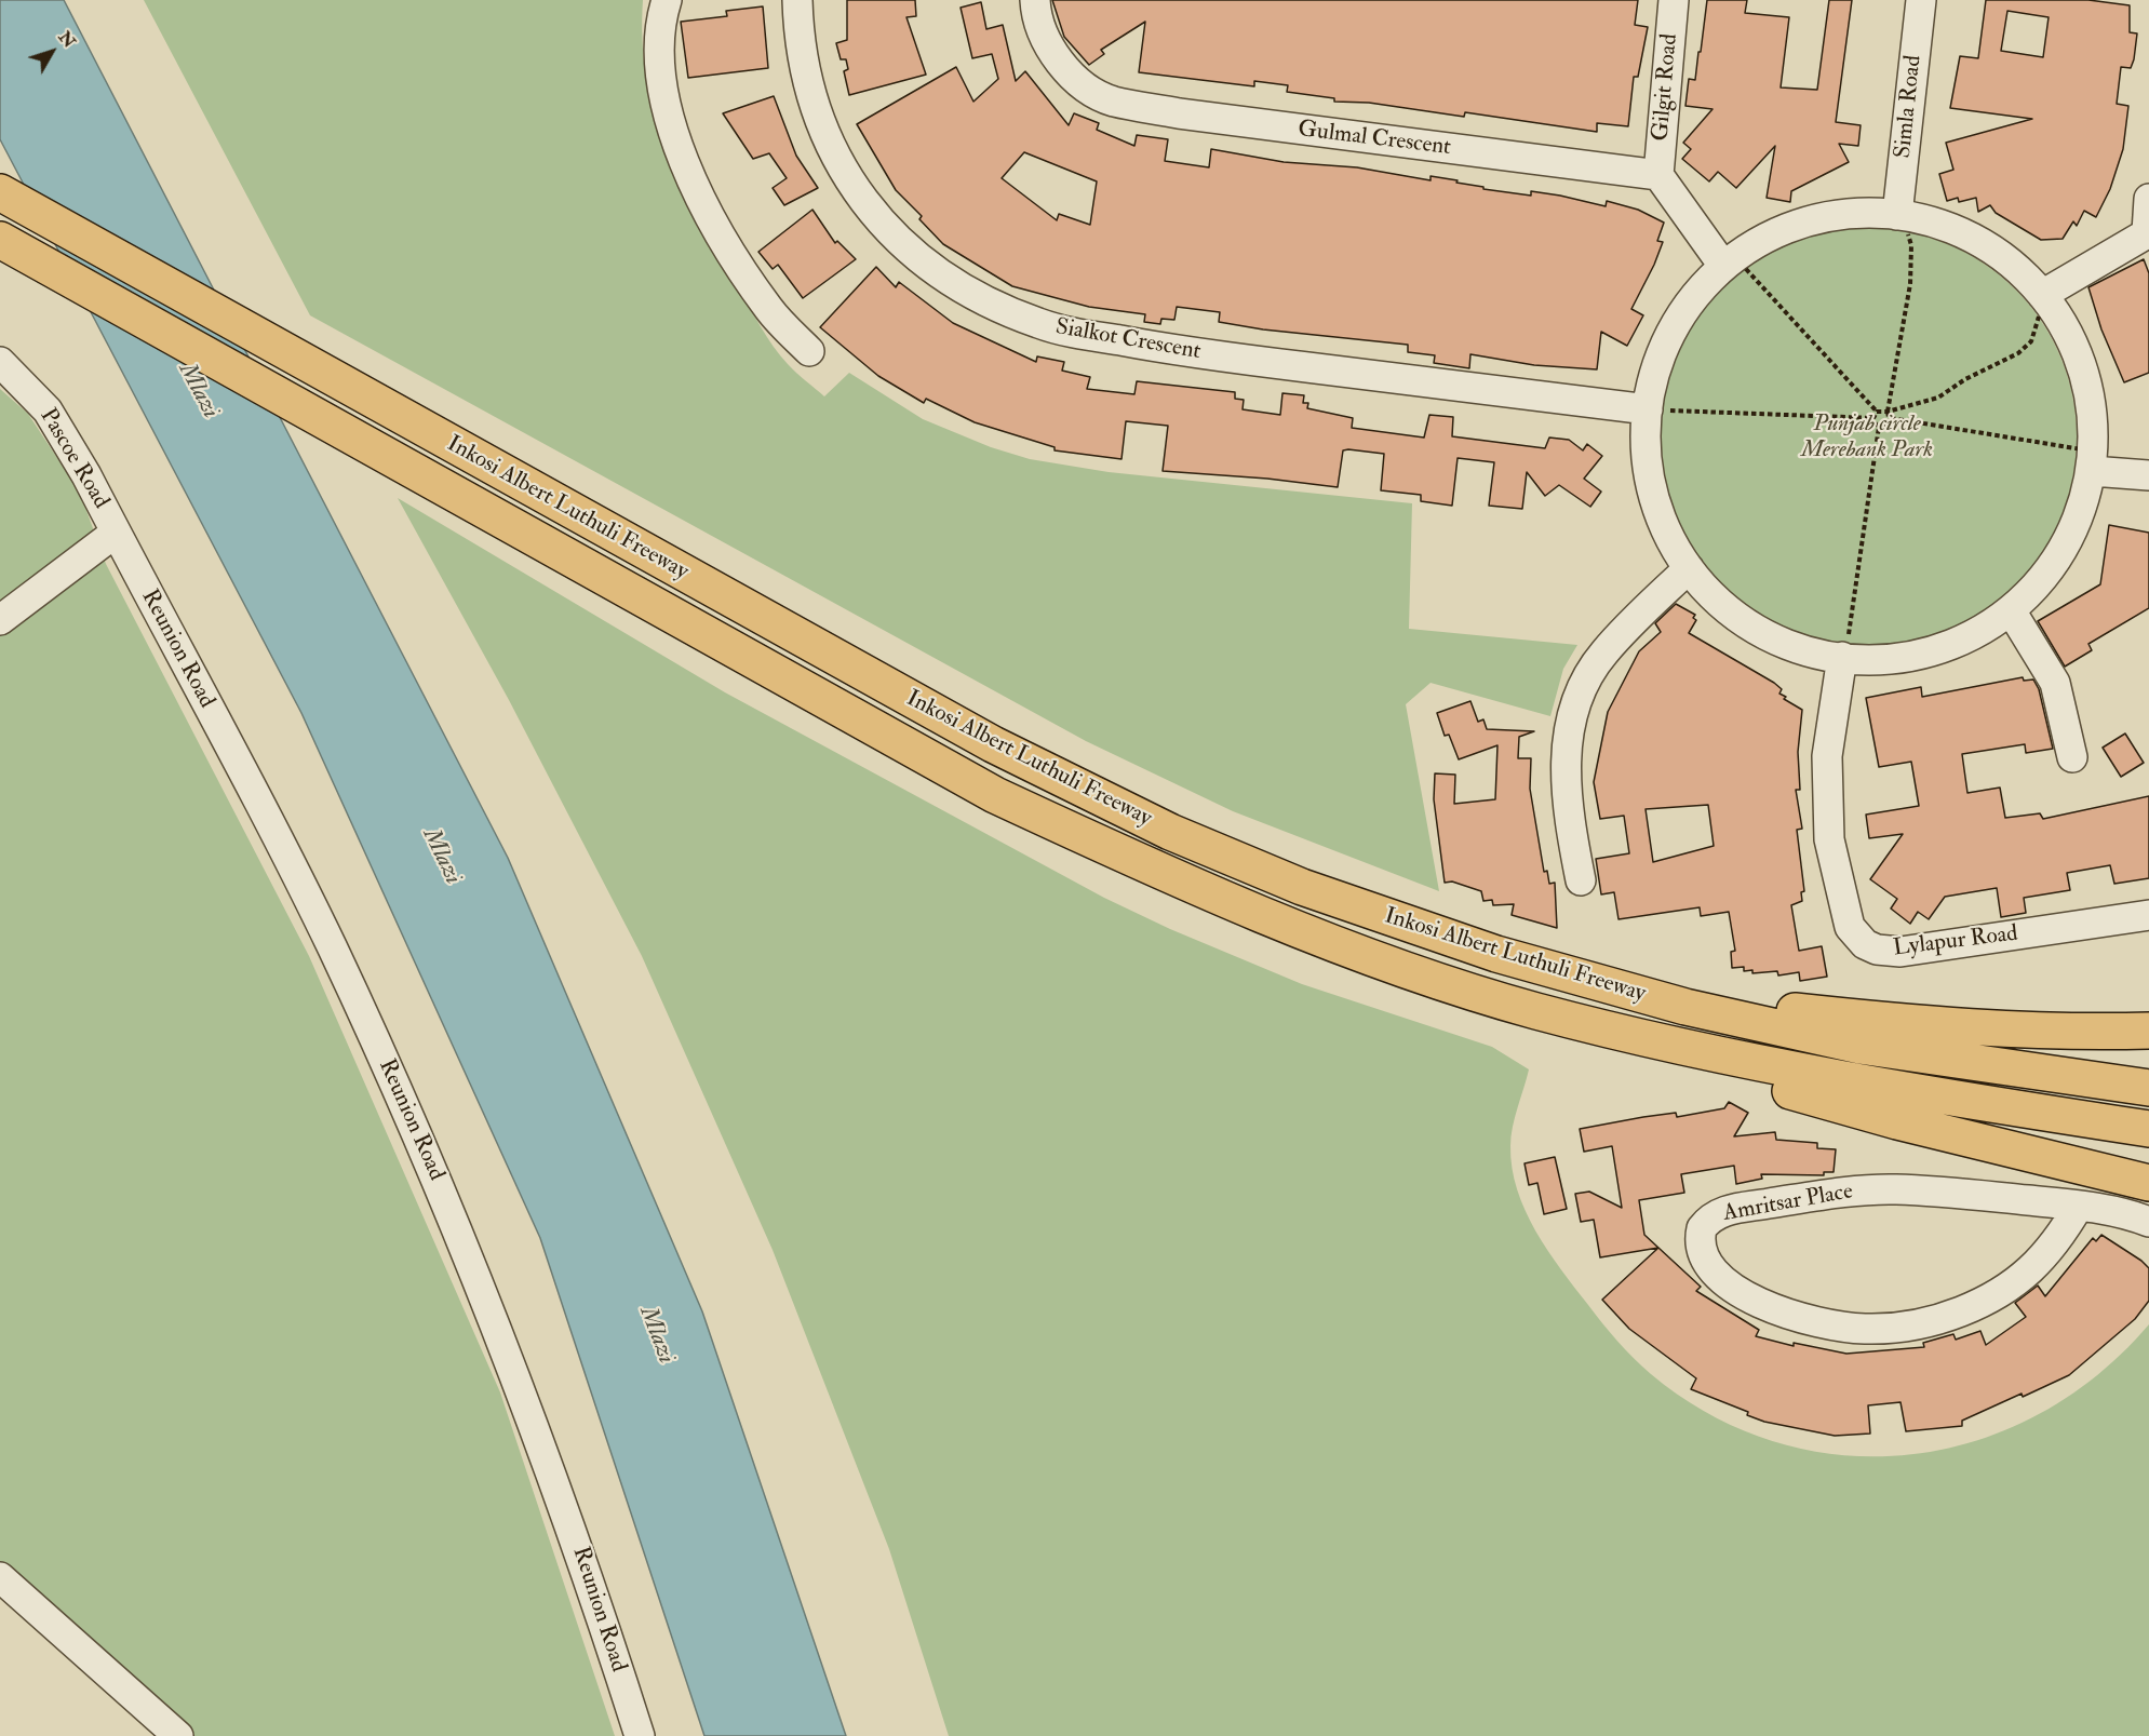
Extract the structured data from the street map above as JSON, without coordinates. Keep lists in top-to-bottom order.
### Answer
{
  "streets": {
    "highway": ["Inkosi Albert Luthuli Freeway"],
    "street": [
      "Gilgit Road",
      "Simla Road",
      "Gulmal Crescent",
      "Sialkot Crescent",
      "Pascoe Road",
      "Reunion Road",
      "Lylapur Road",
      "Amritsar Place"
    ]
  },
  "crossings": [
    ["Gilgit Road", "Gulmal Crescent"],
    ["Pascoe Road", "Reunion Road"]
  ],
  "water": ["Mlazi"],
  "parks": ["Punjab circle Merebank Park"],
  "north": "top right"
}
